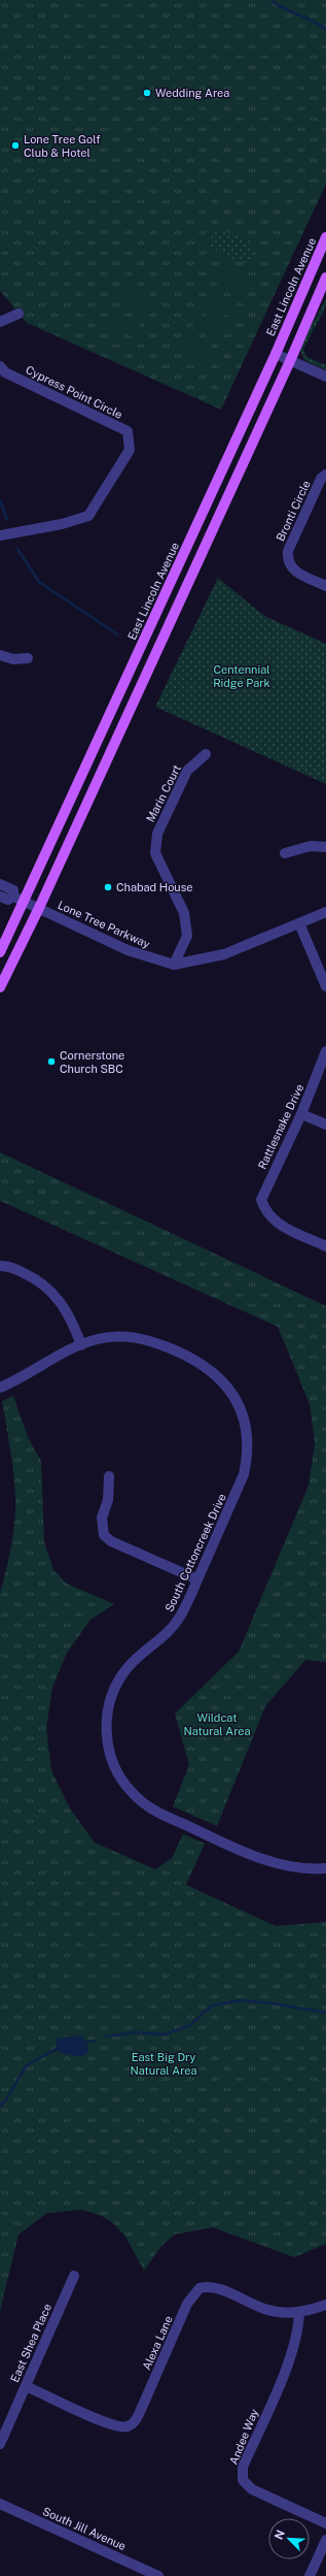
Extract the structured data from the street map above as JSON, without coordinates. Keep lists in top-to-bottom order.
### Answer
{
  "streets": {
    "main road": ["East Lincoln Avenue"],
    "street": [
      "Cypress Point Circle",
      "Bronti Circle",
      "Marin Court",
      "Lone Tree Parkway",
      "Rattlesnake Drive",
      "South Cottoncreek Drive",
      "East Shea Place",
      "Alexa Lane",
      "Andee Way",
      "South Jill Avenue"
    ]
  },
  "crossings": [
    ["East Lincoln Avenue", "Lone Tree Parkway"],
    ["Marin Court", "Lone Tree Parkway"],
    ["East Shea Place", "Alexa Lane"],
    ["Alexa Lane", "Andee Way"]
  ],
  "parks": ["Centennial Ridge Park", "Wildcat Natural Area", "East Big Dry Natural Area"],
  "places": [
    "Wedding Area",
    "Lone Tree Golf Club & Hotel",
    "Chabad House",
    "Cornerstone Church SBC"
  ],
  "north": "top left"
}
